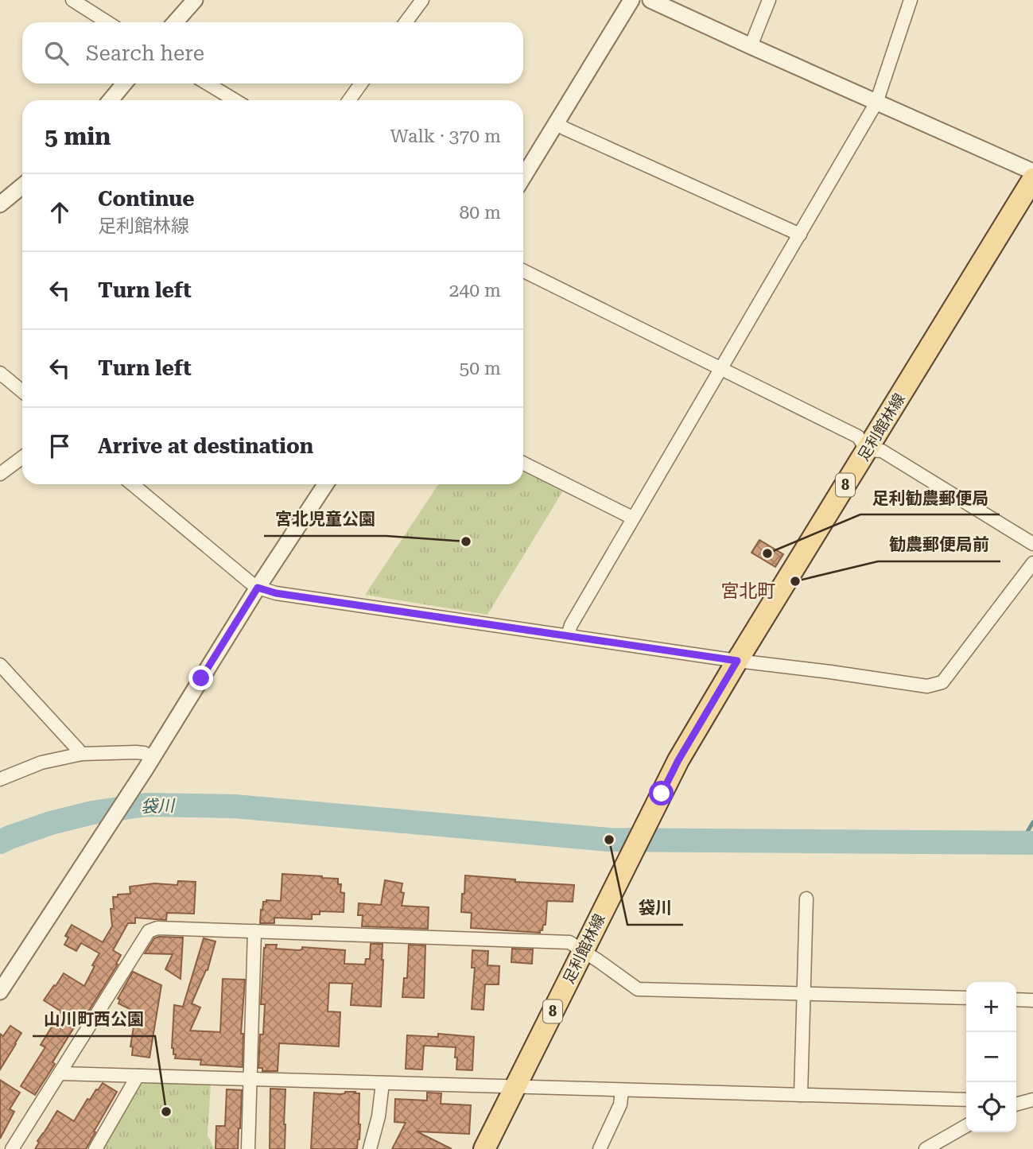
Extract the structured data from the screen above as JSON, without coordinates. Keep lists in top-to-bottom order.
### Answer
{
  "streets": {
    "main road": ["足利館林線", "8"]
  },
  "districts": ["宮北町"],
  "water": ["袋川"],
  "places": [
    "宮北児童公園",
    "足利勧農郵便局",
    "勧農郵便局前",
    "袋川",
    "山川町西公園"
  ],
  "page": {
    "search": "Search here",
    "heading": ["5 min", "Walk · 370 m"],
    "list": [
      ["Continue", "足利館林線", "80 m"],
      ["Turn left", "240 m"],
      ["Turn left", "50 m"],
      "Arrive at destination"
    ],
    "map_buttons": ["+", "−"]
  }
}
